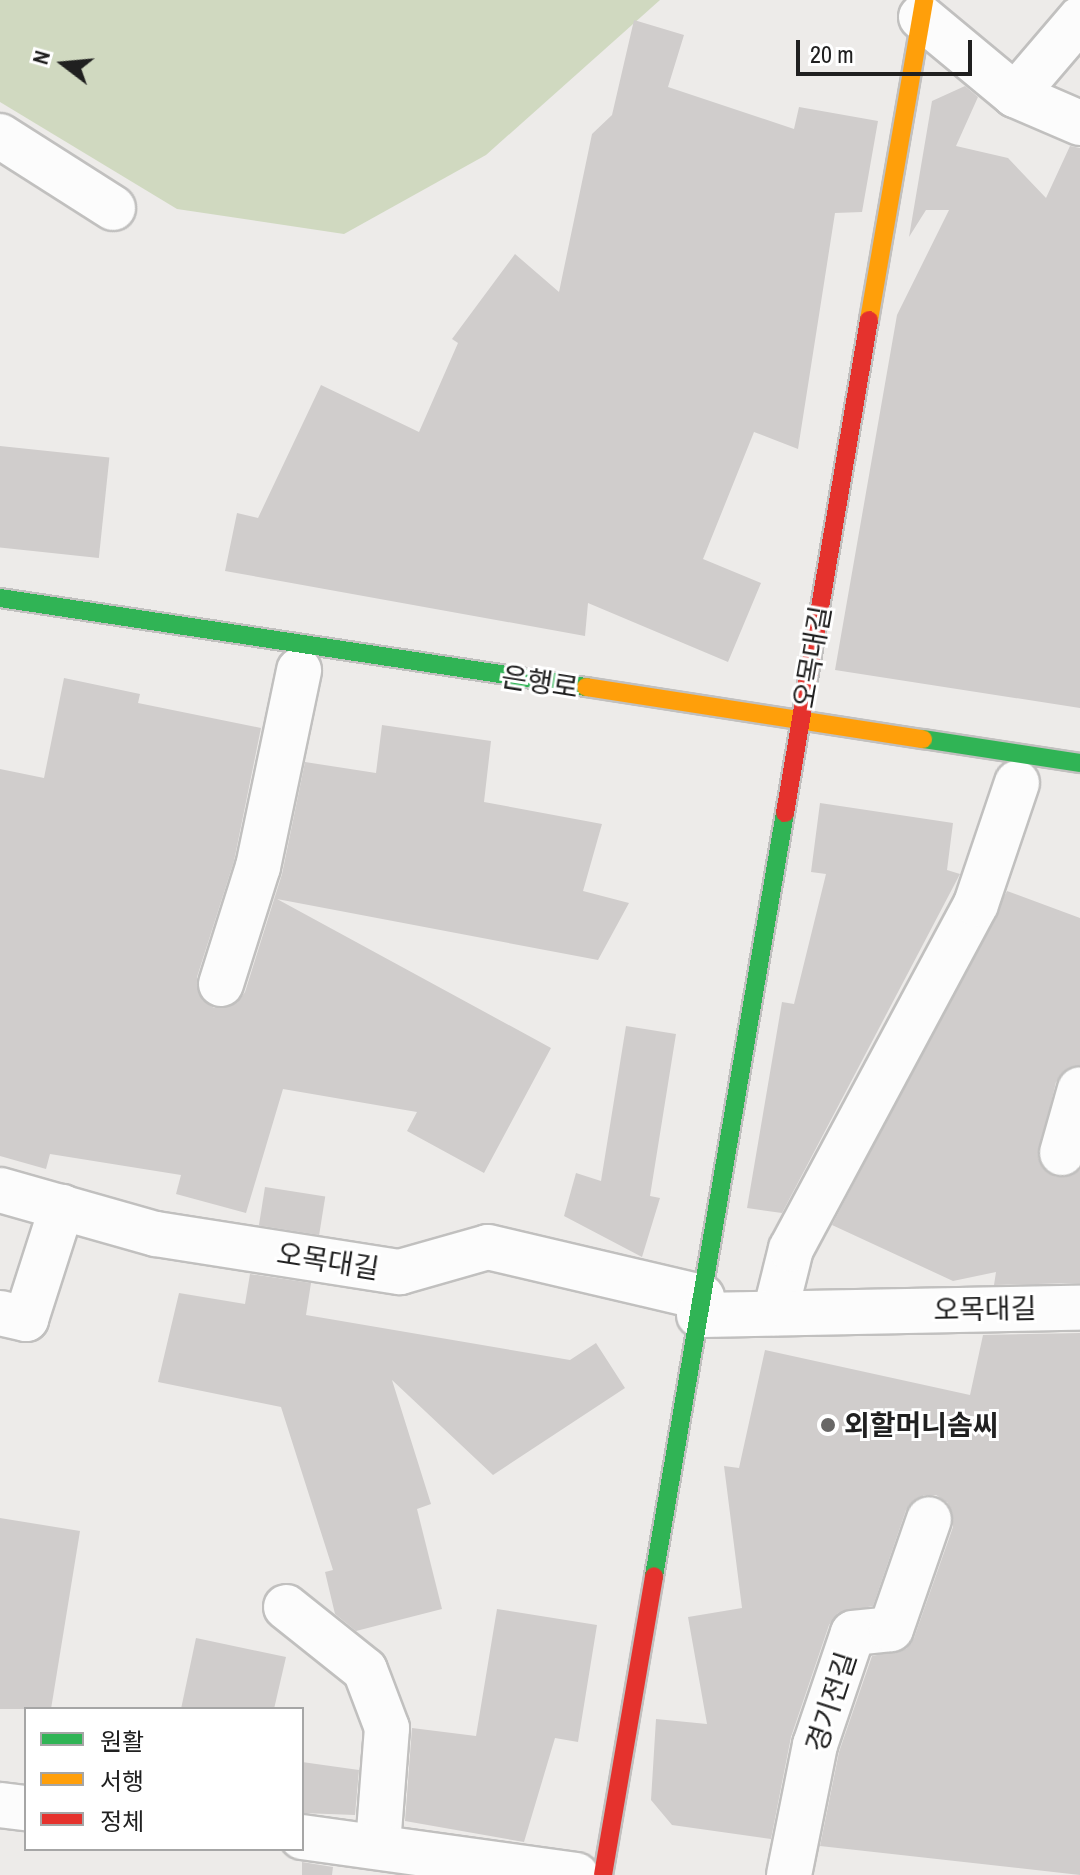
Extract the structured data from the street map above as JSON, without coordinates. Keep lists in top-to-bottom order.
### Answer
{
  "streets": {
    "street": ["오목대길", "은행로", "경기전길"]
  },
  "crossings": [
    ["오목대길", "은행로"]
  ],
  "places": ["외할머니솜씨"],
  "legend": ["원활", "서행", "정체"],
  "scale_bar": "20 m",
  "north": "left"
}
